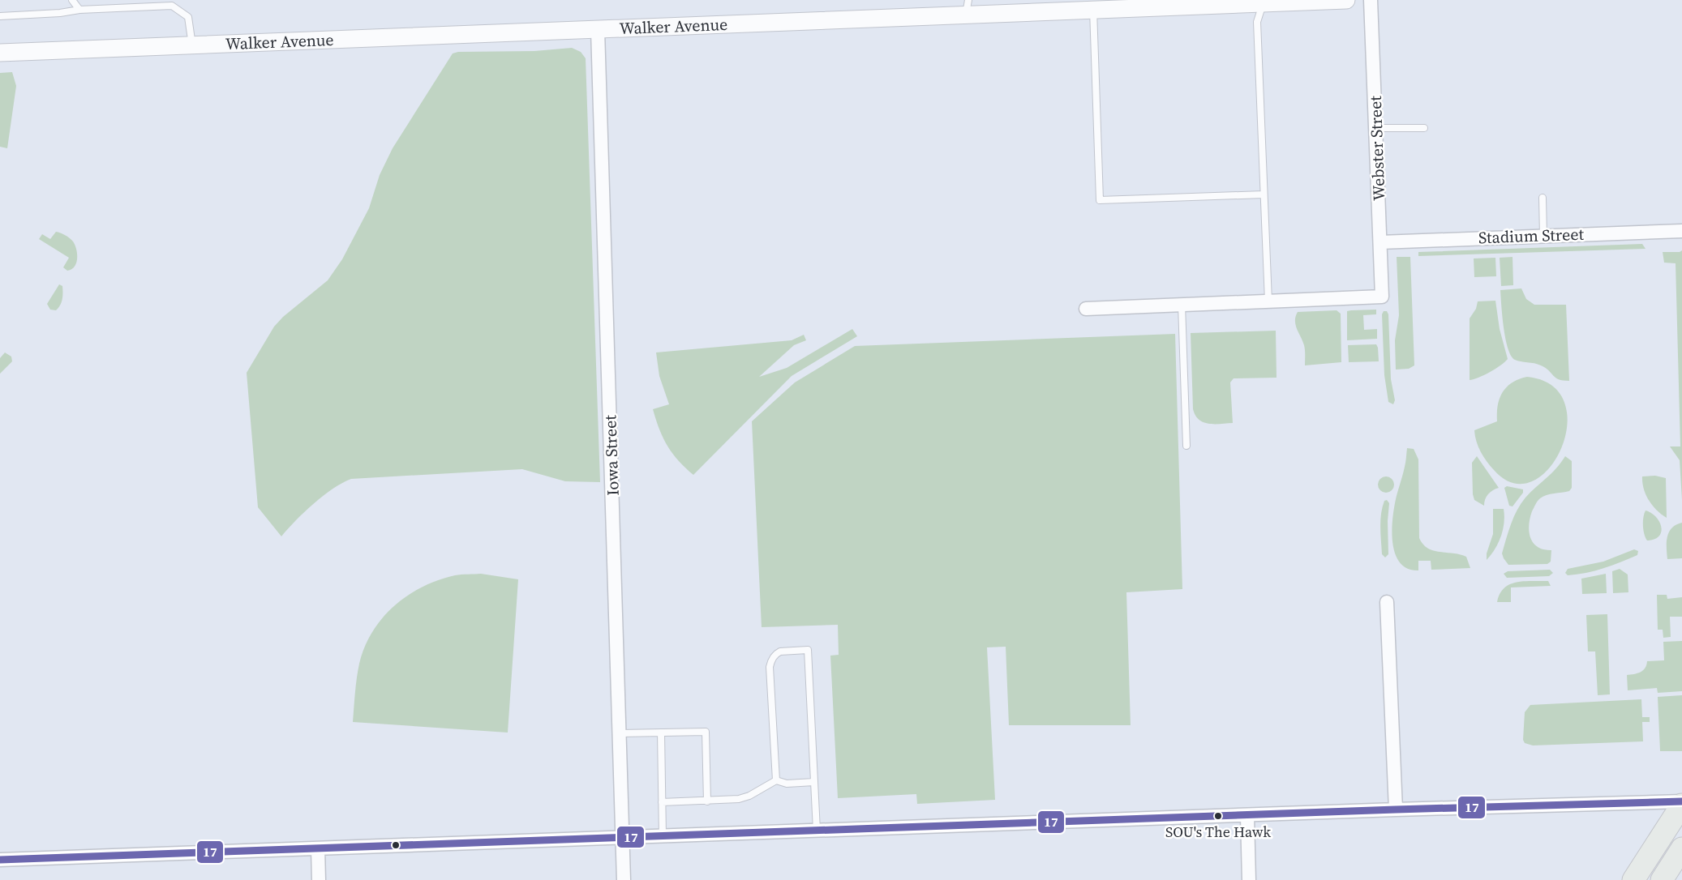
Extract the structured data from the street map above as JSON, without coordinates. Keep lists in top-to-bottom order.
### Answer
{
  "streets": {
    "street": [
      "Walker Avenue",
      "Webster Street",
      "Stadium Street",
      "Iowa Street"
    ]
  },
  "crossings": [
    ["Walker Avenue", "Iowa Street"],
    ["Webster Street", "Stadium Street"]
  ],
  "places": ["SOU's The Hawk"],
  "lines": ["transit line 17"]
}
